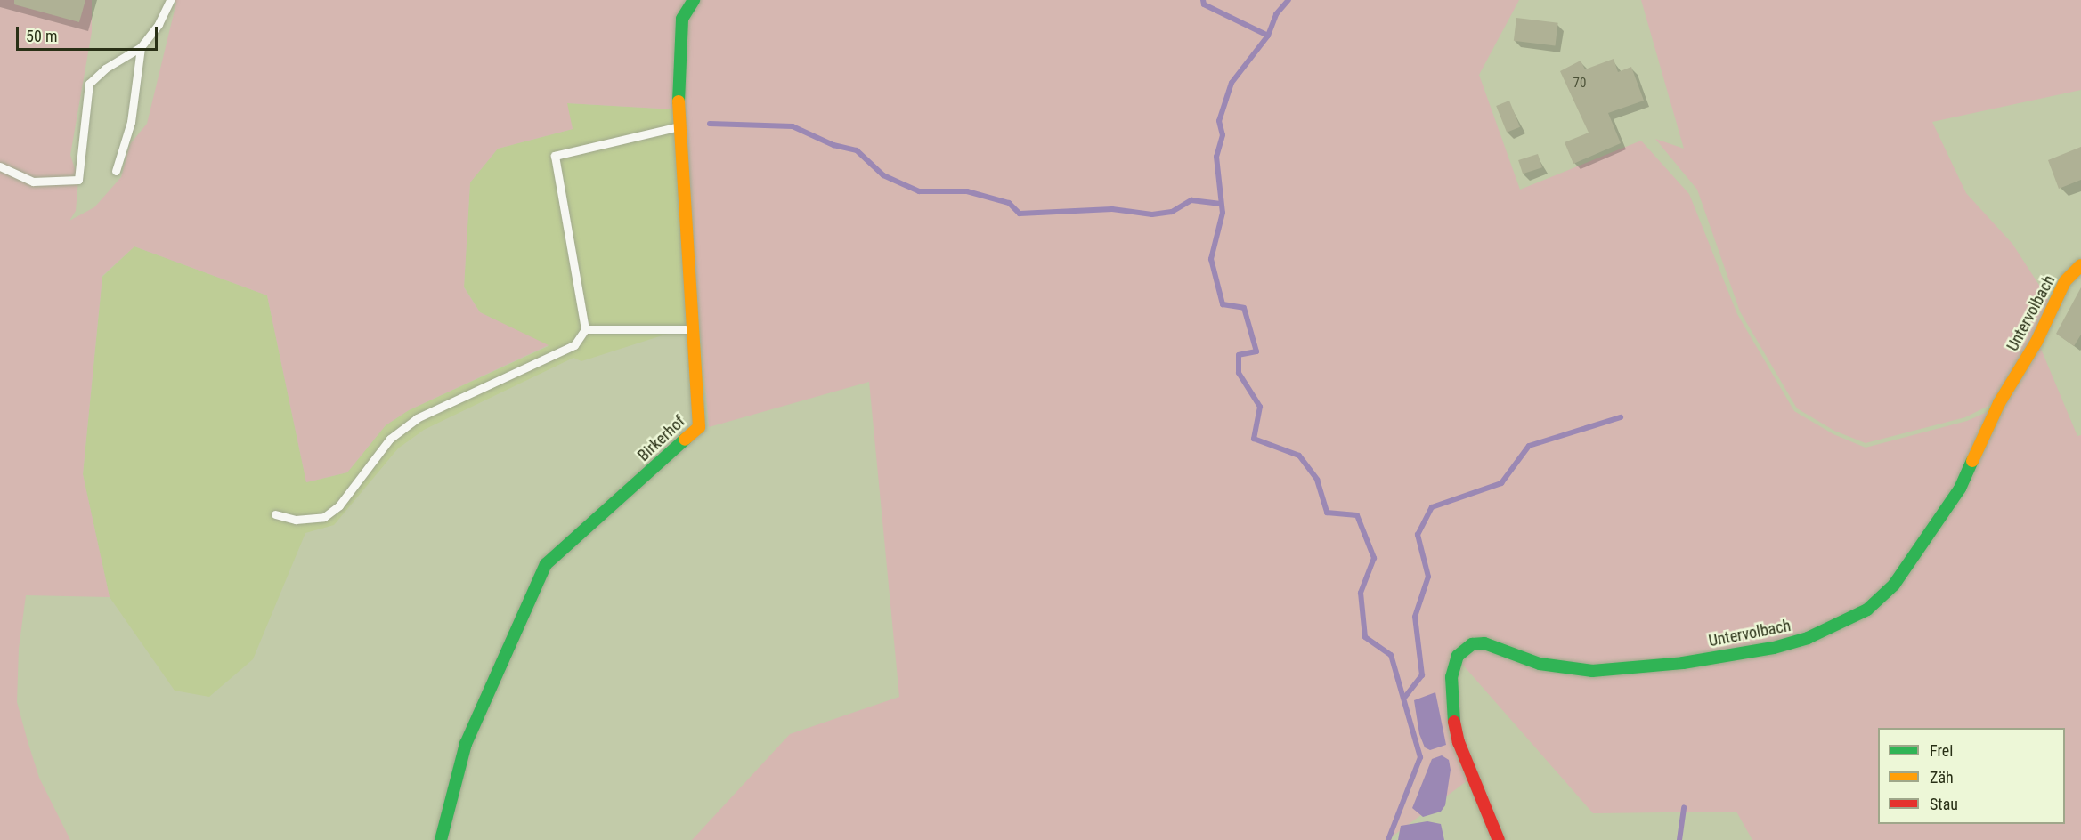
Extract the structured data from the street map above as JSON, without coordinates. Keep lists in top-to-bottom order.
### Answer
{
  "streets": {
    "street": ["Untervolbach", "Birkerhof"]
  },
  "house_numbers": ["70"],
  "legend": ["Frei", "Zäh", "Stau"],
  "scale_bar": "50 m"
}
